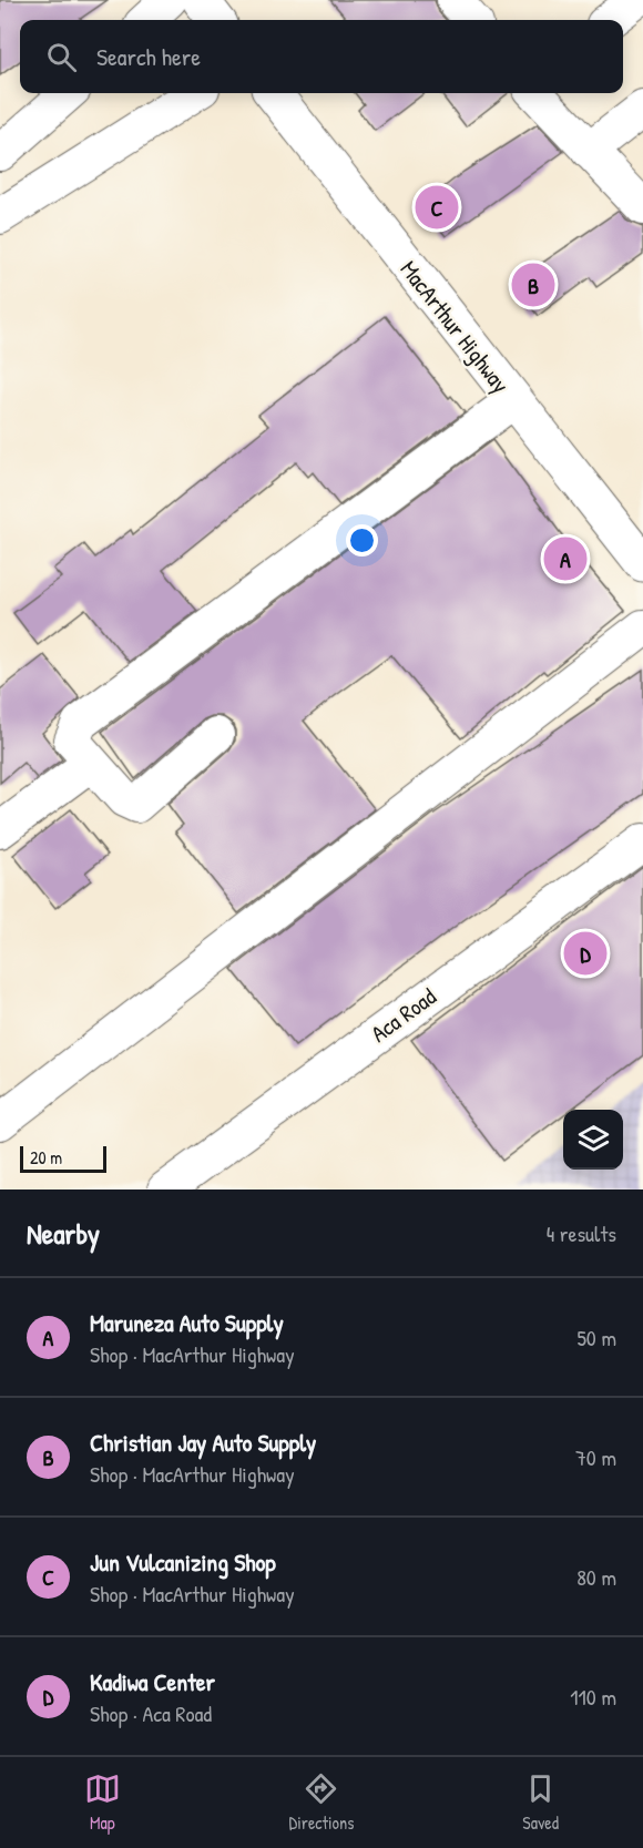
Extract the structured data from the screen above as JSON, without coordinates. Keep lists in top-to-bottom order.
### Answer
{
  "streets": {
    "highway": ["MacArthur Highway"],
    "street": ["Aca Road"]
  },
  "scale_bar": "20 m",
  "page": {
    "search": "Search here",
    "pins": [
      "C",
      "B",
      "A",
      "D"
    ],
    "scale": "20 m",
    "heading": ["Nearby", "4 results"],
    "list": [
      {
        "mark": "A",
        "name": "Maruneza Auto Supply",
        "note": "Shop · MacArthur Highway",
        "value": "50 m"
      },
      {
        "mark": "B",
        "name": "Christian Jay Auto Supply",
        "note": "Shop · MacArthur Highway",
        "value": "70 m"
      },
      {
        "mark": "C",
        "name": "Jun Vulcanizing Shop",
        "note": "Shop · MacArthur Highway",
        "value": "80 m"
      },
      {
        "mark": "D",
        "name": "Kadiwa Center",
        "note": "Shop · Aca Road",
        "value": "110 m"
      }
    ],
    "nav": ["Map", "Directions", "Saved"]
  }
}
